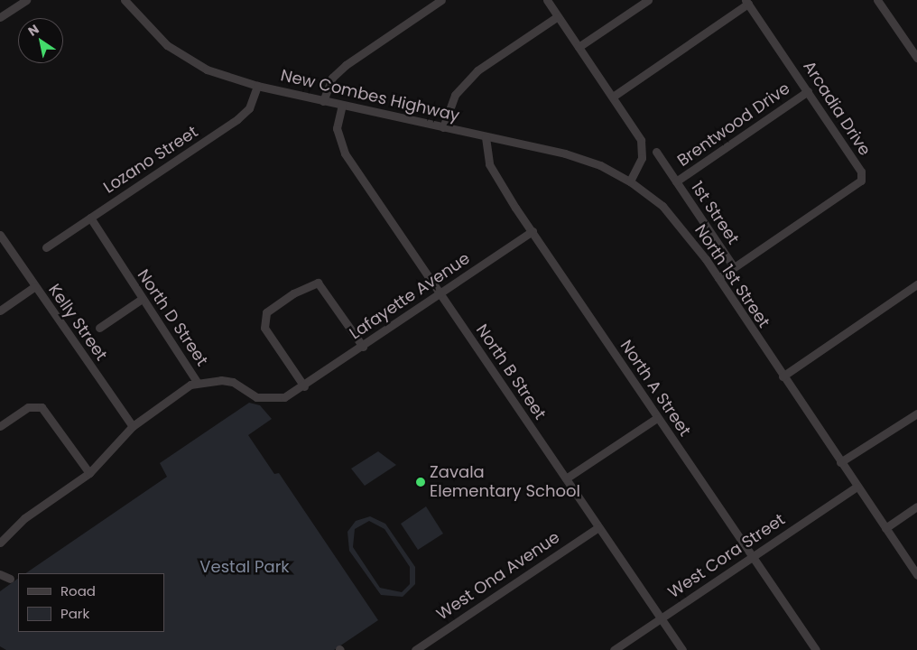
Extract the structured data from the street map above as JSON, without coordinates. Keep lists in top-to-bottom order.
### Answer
{
  "streets": {
    "street": [
      "New Combes Highway",
      "Arcadia Drive",
      "Brentwood Drive",
      "Lozano Street",
      "1st Street",
      "North 1st Street",
      "Lafayette Avenue",
      "North D Street",
      "Kelly Street",
      "North B Street",
      "North A Street",
      "West Cora Street",
      "West Ona Avenue"
    ]
  },
  "crossings": [
    ["New Combes Highway", "Lozano Street"],
    ["New Combes Highway", "North 1st Street"],
    ["New Combes Highway", "North B Street"],
    ["New Combes Highway", "North A Street"],
    ["Arcadia Drive", "Brentwood Drive"],
    ["Arcadia Drive", "1st Street"],
    ["Arcadia Drive", "North 1st Street"],
    ["Brentwood Drive", "1st Street"],
    ["Lozano Street", "North D Street"],
    ["North 1st Street", "West Cora Street"],
    ["Lafayette Avenue", "North D Street"],
    ["Lafayette Avenue", "North B Street"],
    ["Lafayette Avenue", "North A Street"],
    ["North B Street", "West Cora Street"],
    ["North B Street", "West Ona Avenue"],
    ["North A Street", "West Cora Street"]
  ],
  "parks": ["Vestal Park"],
  "places": ["Zavala Elementary School"],
  "legend": ["Road", "Park"],
  "north": "top left"
}
